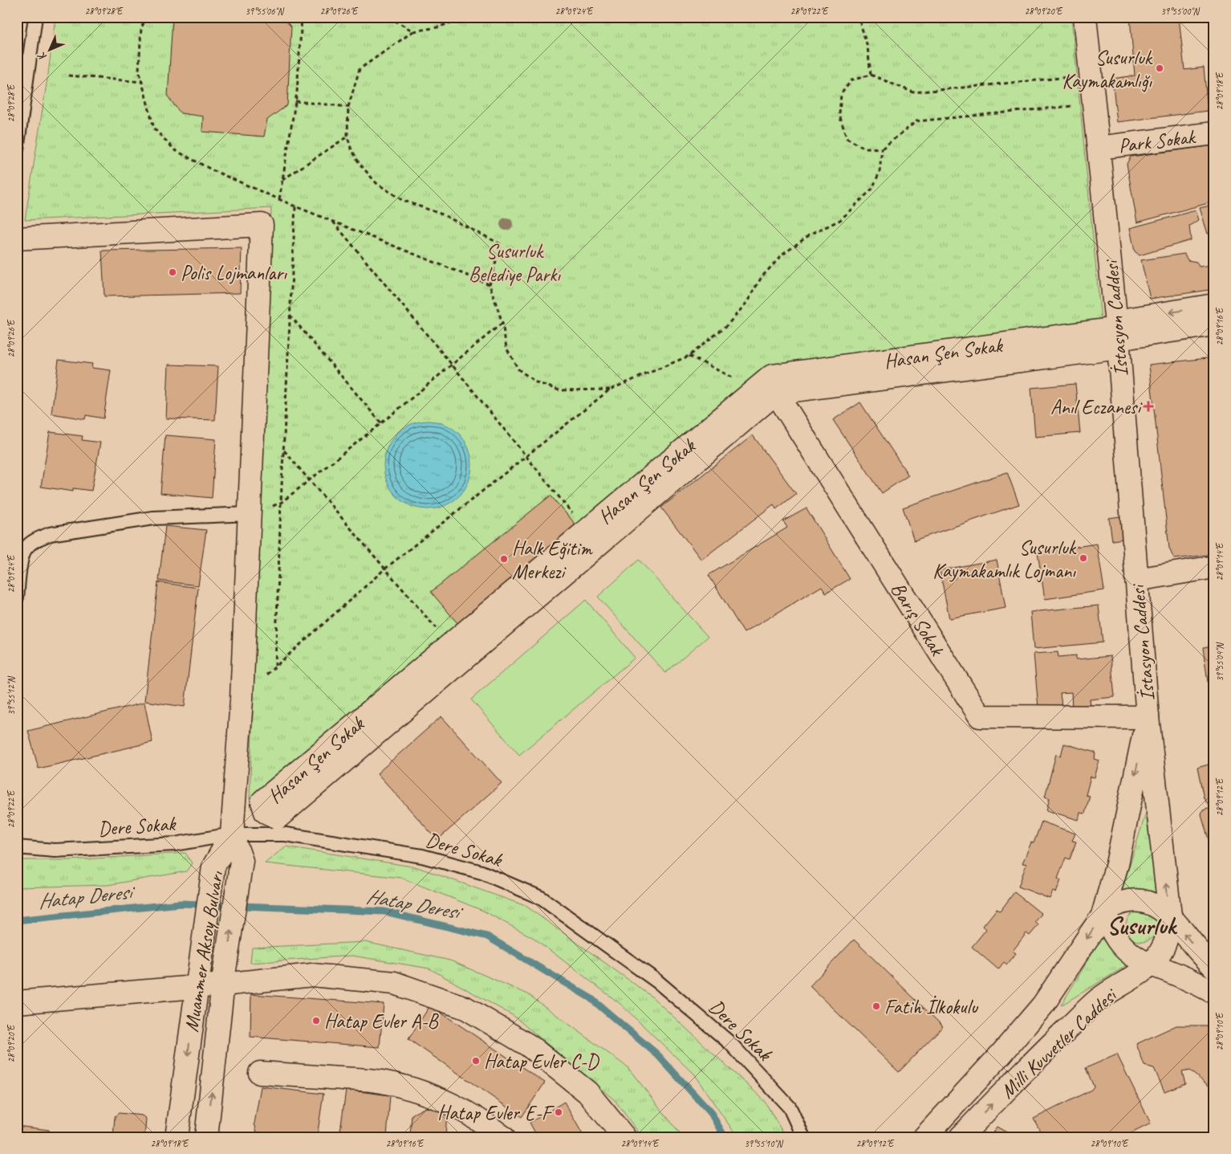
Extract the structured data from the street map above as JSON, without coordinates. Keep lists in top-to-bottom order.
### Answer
{
  "streets": {
    "street": [
      "Park Sokak",
      "İstasyon Caddesi",
      "Hasan Şen Sokak",
      "Barış Sokak",
      "Muammer Aksoy Bulvarı",
      "Milli Kuvvetler Caddesi"
    ],
    "lane": ["Dere Sokak"]
  },
  "crossings": [
    ["Park Sokak", "İstasyon Caddesi"],
    ["İstasyon Caddesi", "Hasan Şen Sokak"],
    ["İstasyon Caddesi", "Barış Sokak"],
    ["İstasyon Caddesi", "Milli Kuvvetler Caddesi"],
    ["Hasan Şen Sokak", "Barış Sokak"],
    ["Barış Sokak", "Milli Kuvvetler Caddesi"],
    ["Dere Sokak", "Muammer Aksoy Bulvarı"]
  ],
  "districts": ["Susurluk"],
  "water": ["Hatap Deresi"],
  "parks": ["Susurluk Belediye Parkı"],
  "places": {
    "other": [
      "Susurluk Kaymakamlığı",
      "Polis Lojmanları",
      "Susurluk Kaymakamlık Lojmanı",
      "Halk Eğitim Merkezi",
      "Fatih İlkokulu",
      "Hatap Evler A-B",
      "Hatap Evler C-D",
      "Hatap Evler E-F"
    ],
    "health": ["Anıl Eczanesi"]
  },
  "north": "bottom left",
  "coordinates": [
    "28°09'28\"E",
    "39°55'06\"N",
    "28°09'26\"E",
    "28°09'24\"E",
    "28°09'22\"E",
    "28°09'20\"E",
    "39°55'00\"N",
    "28°09'18\"E",
    "28°09'16\"E",
    "28°09'14\"E",
    "39°55'04\"N",
    "39°55'12\"N",
    "28°09'12\"E",
    "28°09'10\"E",
    "39°55'10\"N"
  ]
}
